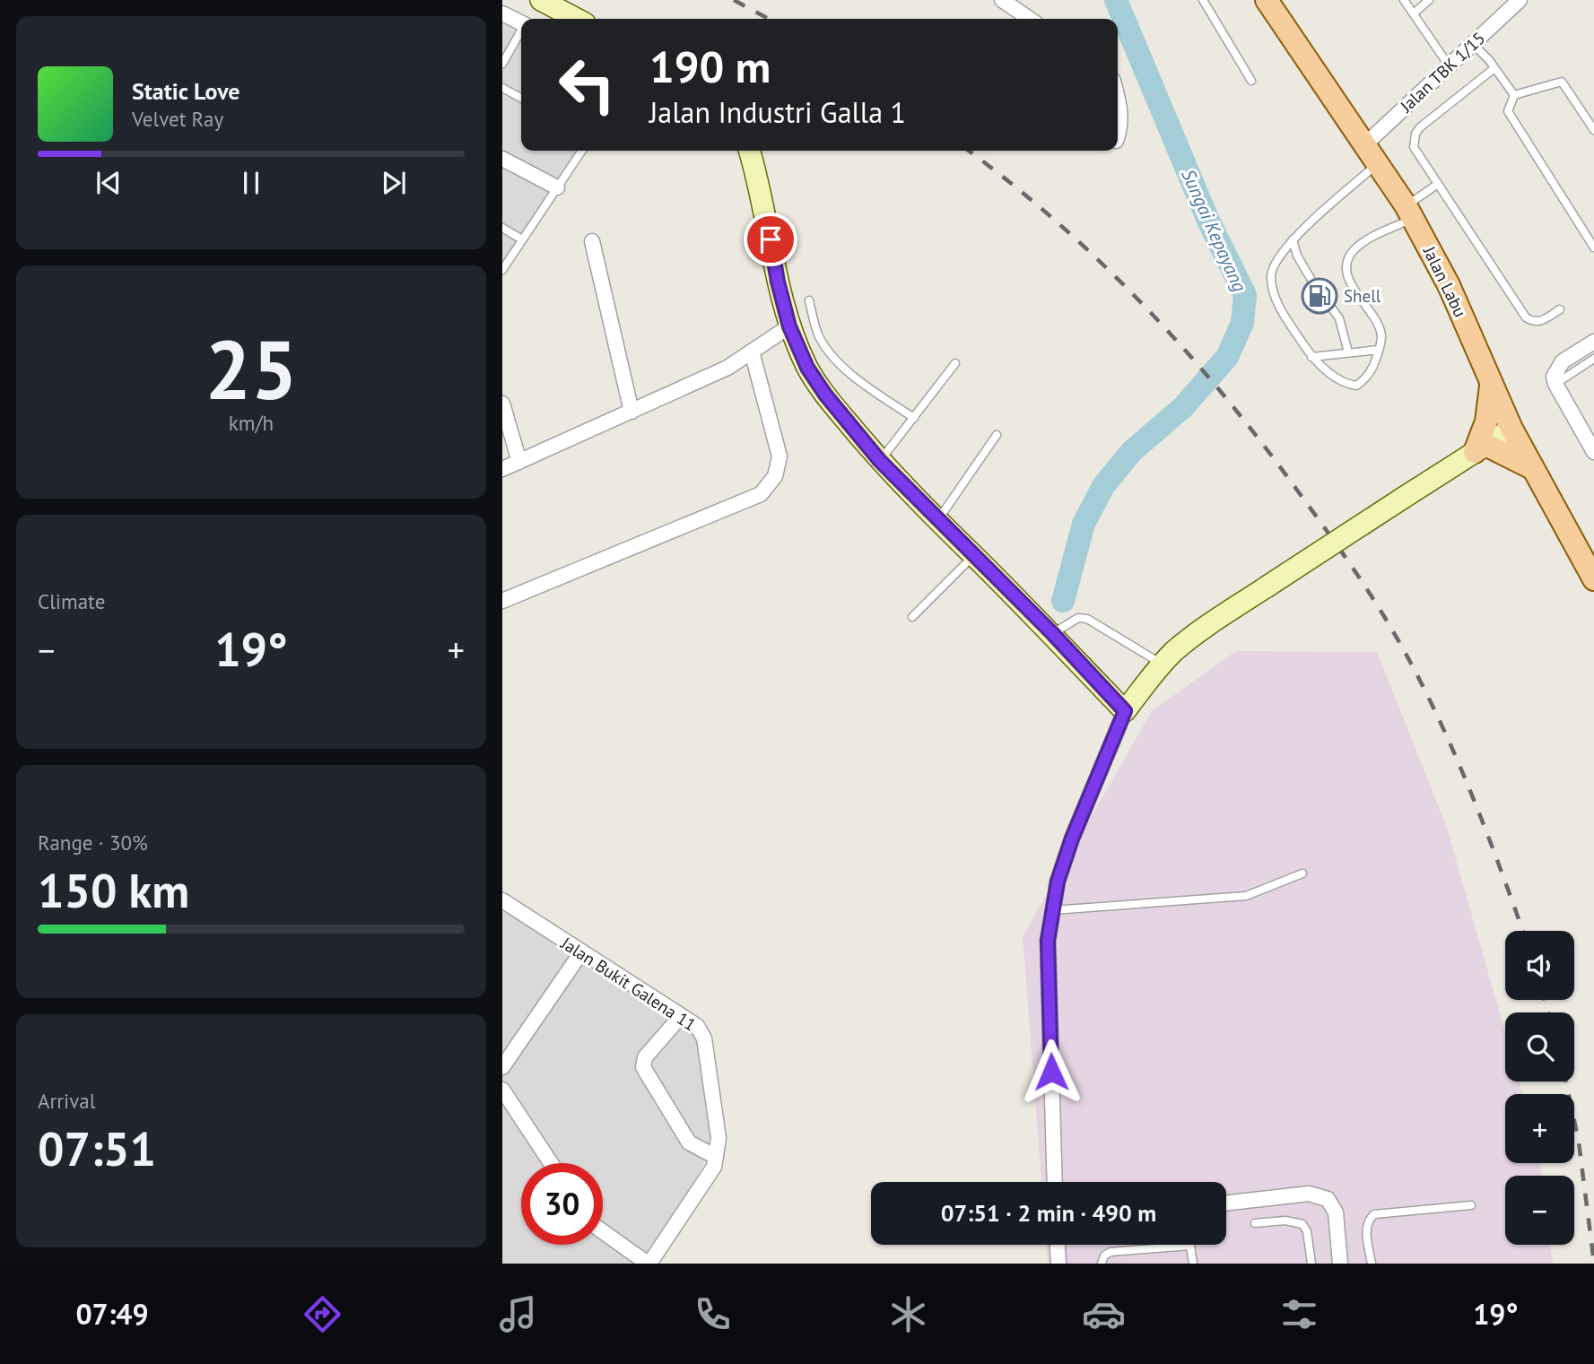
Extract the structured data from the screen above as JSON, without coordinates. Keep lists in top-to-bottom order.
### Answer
{
  "streets": {
    "main road": ["Jalan Labu"],
    "street": ["Jalan TBK 1/15", "Jalan Bukit Galena 11"]
  },
  "crossings": [
    ["Jalan TBK 1/15", "Jalan Labu"]
  ],
  "water": ["Sungai Kepayang"],
  "places": {
    "fuel station": ["Shell"]
  },
  "page": {
    "turn": ["190 m", "Jalan Industri Galla 1"],
    "song": ["Static Love", "Velvet Ray"],
    "tile": [
      ["25", "km/h"],
      "Climate",
      ["Range · 30%", "150 km"],
      ["Arrival", "07:51"]
    ],
    "heat": ["−", "19°", "+"],
    "map_buttons": ["+", "−"],
    "limit": "30",
    "trip": "07:51 · 2 min · 490 m",
    "tabs": ["07:49", "19°"]
  }
}
